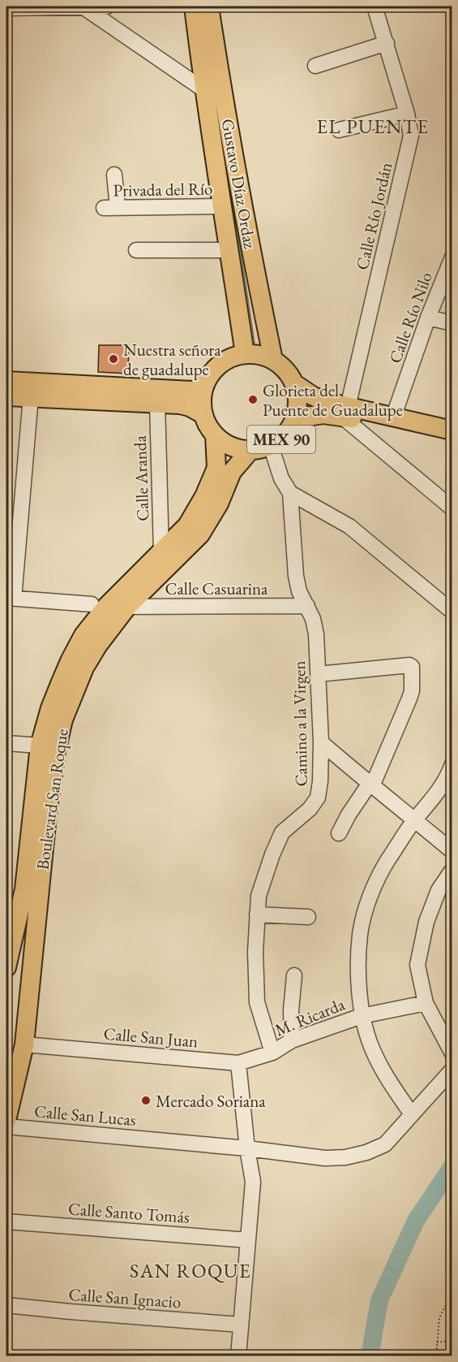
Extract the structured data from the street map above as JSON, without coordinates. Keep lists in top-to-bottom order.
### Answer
{
  "streets": {
    "main road": ["Gustavo Díaz Ordaz", "MEX 90", "Boulevard San Roque"],
    "street": [
      "Privada del Río",
      "Calle Río Jordán",
      "Calle Río Nilo",
      "Calle Aranda",
      "Calle Casuarina",
      "Camino a la Virgen",
      "M. Ricarda",
      "Calle San Juan",
      "Calle San Lucas",
      "Calle Santo Tomás",
      "Calle San Ignacio"
    ]
  },
  "crossings": [
    ["Gustavo Díaz Ordaz", "Privada del Río"],
    ["Gustavo Díaz Ordaz", "MEX 90"],
    ["Gustavo Díaz Ordaz", "Boulevard San Roque"],
    ["Calle Río Jordán", "MEX 90"],
    ["Calle Río Nilo", "MEX 90"],
    ["MEX 90", "Boulevard San Roque"],
    ["Calle Aranda", "Boulevard San Roque"],
    ["Calle Casuarina", "Camino a la Virgen"],
    ["Calle Casuarina", "Boulevard San Roque"],
    ["Camino a la Virgen", "M. Ricarda"],
    ["Camino a la Virgen", "Calle San Juan"],
    ["Boulevard San Roque", "Calle San Juan"],
    ["M. Ricarda", "Calle San Juan"]
  ],
  "districts": ["EL PUENTE", "SAN ROQUE"],
  "places": ["Nuestra señora de guadalupe", "Glorieta del Puente de Guadalupe", "Mercado Soriana"]
}
